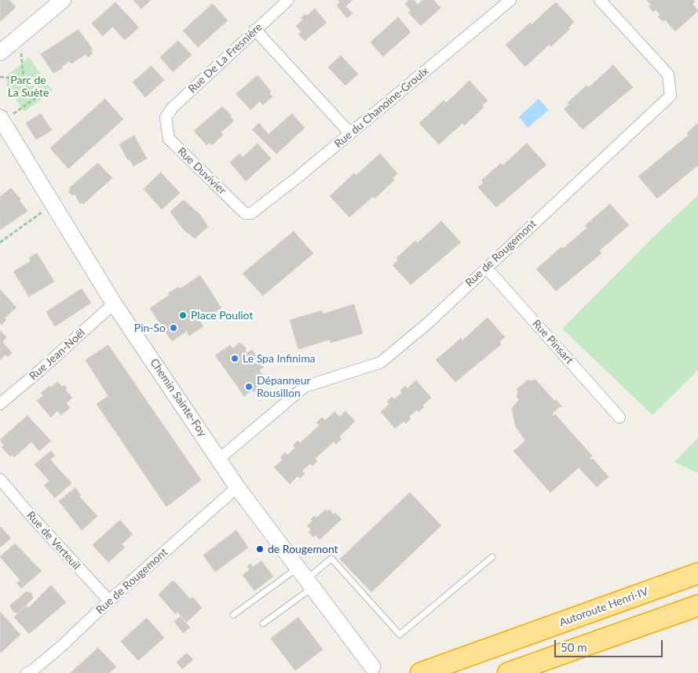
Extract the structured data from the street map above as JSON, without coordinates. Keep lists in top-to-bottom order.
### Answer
{
  "streets": {
    "highway": ["Autoroute Henri-IV"],
    "main road": ["Chemin Sainte-Foy"],
    "street": [
      "Rue De La Fresnière",
      "Rue du Chanoine-Groulx",
      "Rue Duvivier",
      "Rue de Rougemont",
      "Rue Pinsart",
      "Rue Jean-Noël",
      "Rue de Verteuil"
    ]
  },
  "crossings": [
    ["Rue De La Fresnière", "Rue Duvivier"],
    ["Rue du Chanoine-Groulx", "Rue Duvivier"],
    ["Rue de Rougemont", "Rue Pinsart"],
    ["Rue de Rougemont", "Chemin Sainte-Foy"],
    ["Rue de Rougemont", "Rue de Verteuil"],
    ["Rue Jean-Noël", "Chemin Sainte-Foy"]
  ],
  "parks": ["Parc de La Suète"],
  "places": [
    "Place Pouliot",
    "Pin-So",
    "Le Spa Infinima",
    "Dépanneur Rousillon",
    "de Rougemont"
  ],
  "scale_bar": "50 m"
}
